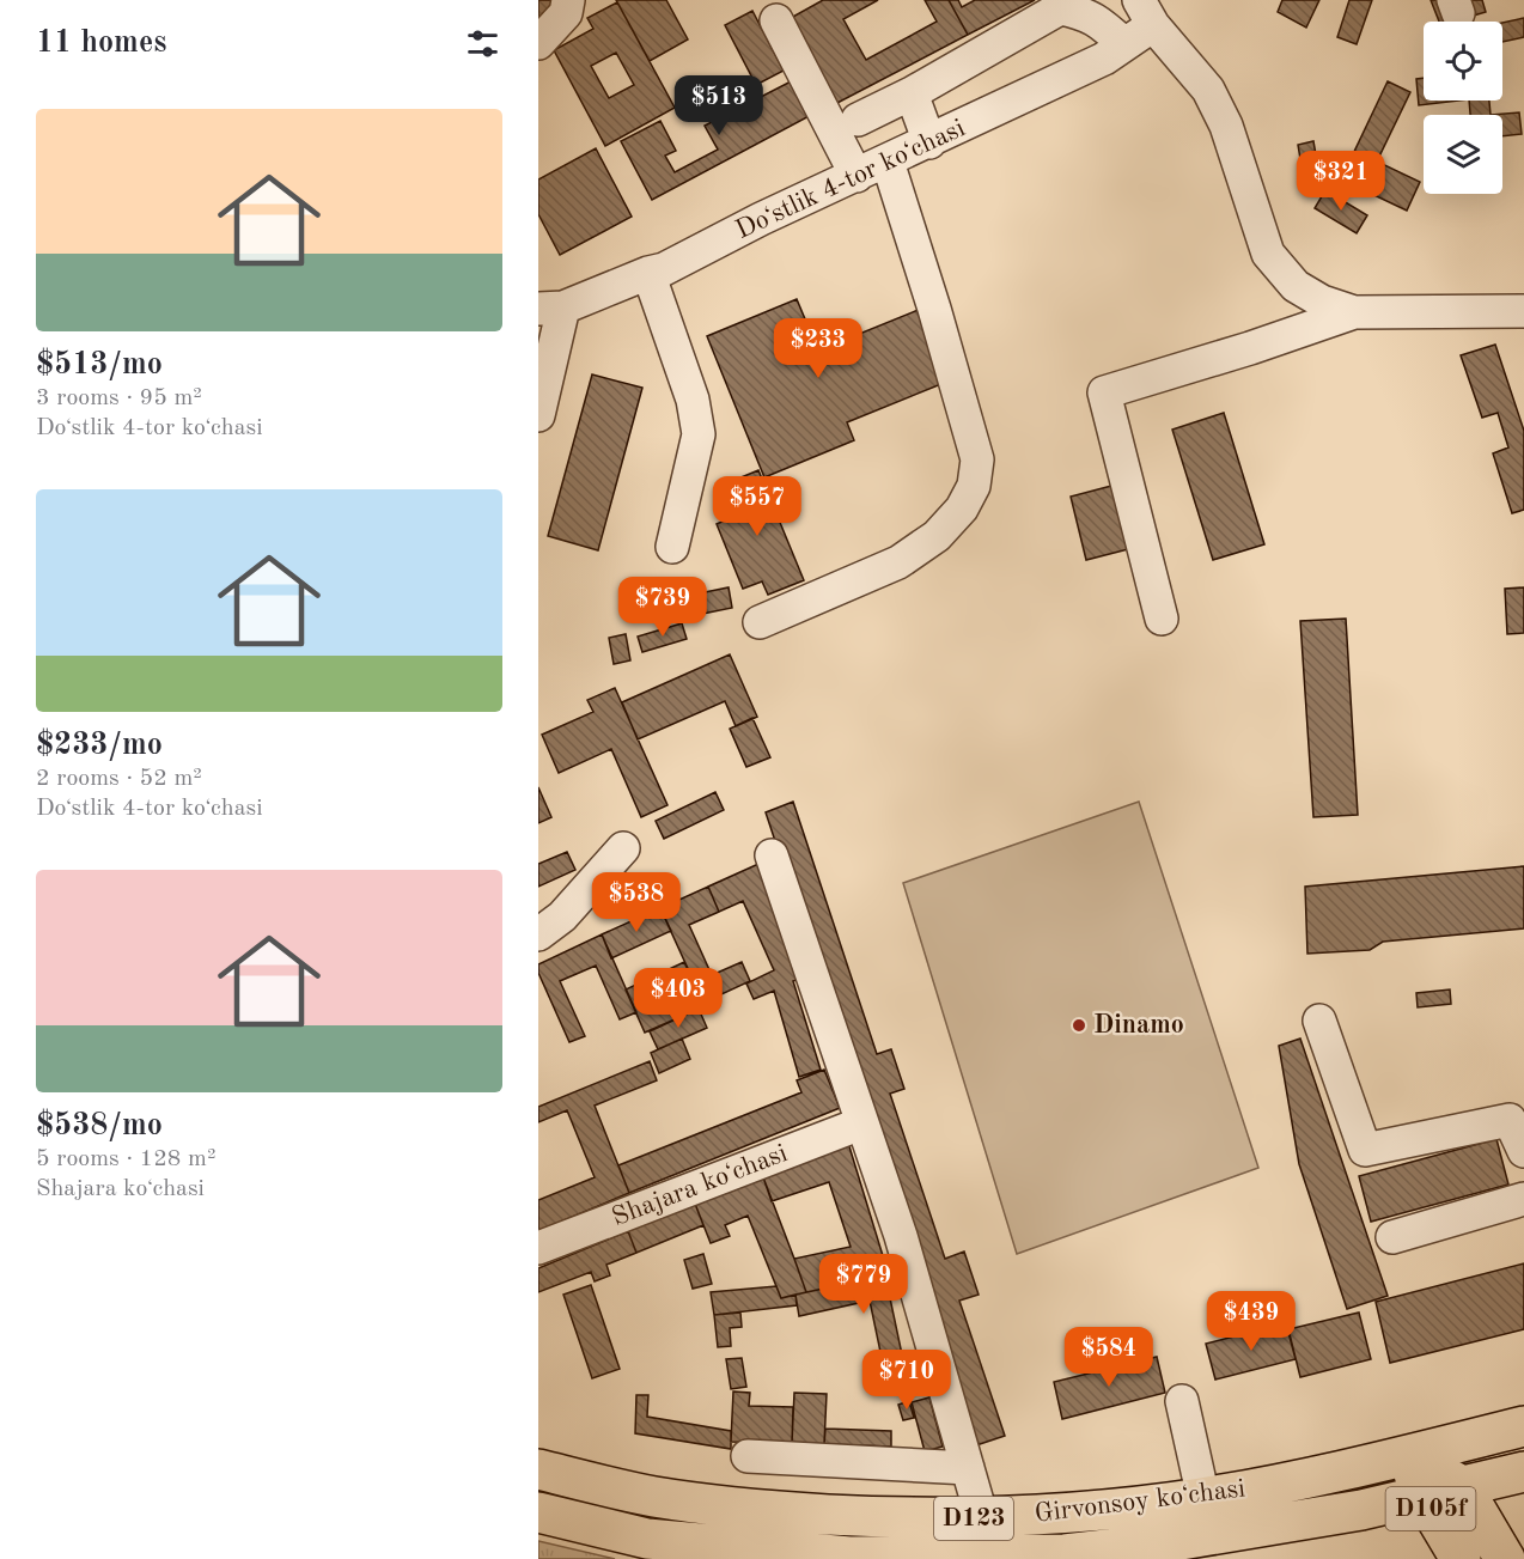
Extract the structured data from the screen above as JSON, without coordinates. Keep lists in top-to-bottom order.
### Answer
{
  "streets": {
    "main road": ["Girvonsoy koʻchasi", "D105f", "D123"],
    "street": ["Doʻstlik 4-tor koʻchasi", "Shajara koʻchasi"]
  },
  "crossings": [
    ["Girvonsoy koʻchasi", "D105f"]
  ],
  "places": ["Dinamo"],
  "page": {
    "heading": "11 homes",
    "price": [
      "$513",
      "$321",
      "$233",
      "$557",
      "$739",
      "$538",
      "$403",
      "$779",
      "$439",
      "$584",
      "$710"
    ],
    "list": [
      {
        "name": "$513/mo",
        "note": "3 rooms · 95 m² · Doʻstlik 4-tor koʻchasi"
      },
      {
        "name": "$233/mo",
        "note": "2 rooms · 52 m² · Doʻstlik 4-tor koʻchasi"
      },
      {
        "name": "$538/mo",
        "note": "5 rooms · 128 m² · Shajara koʻchasi"
      }
    ]
  }
}
